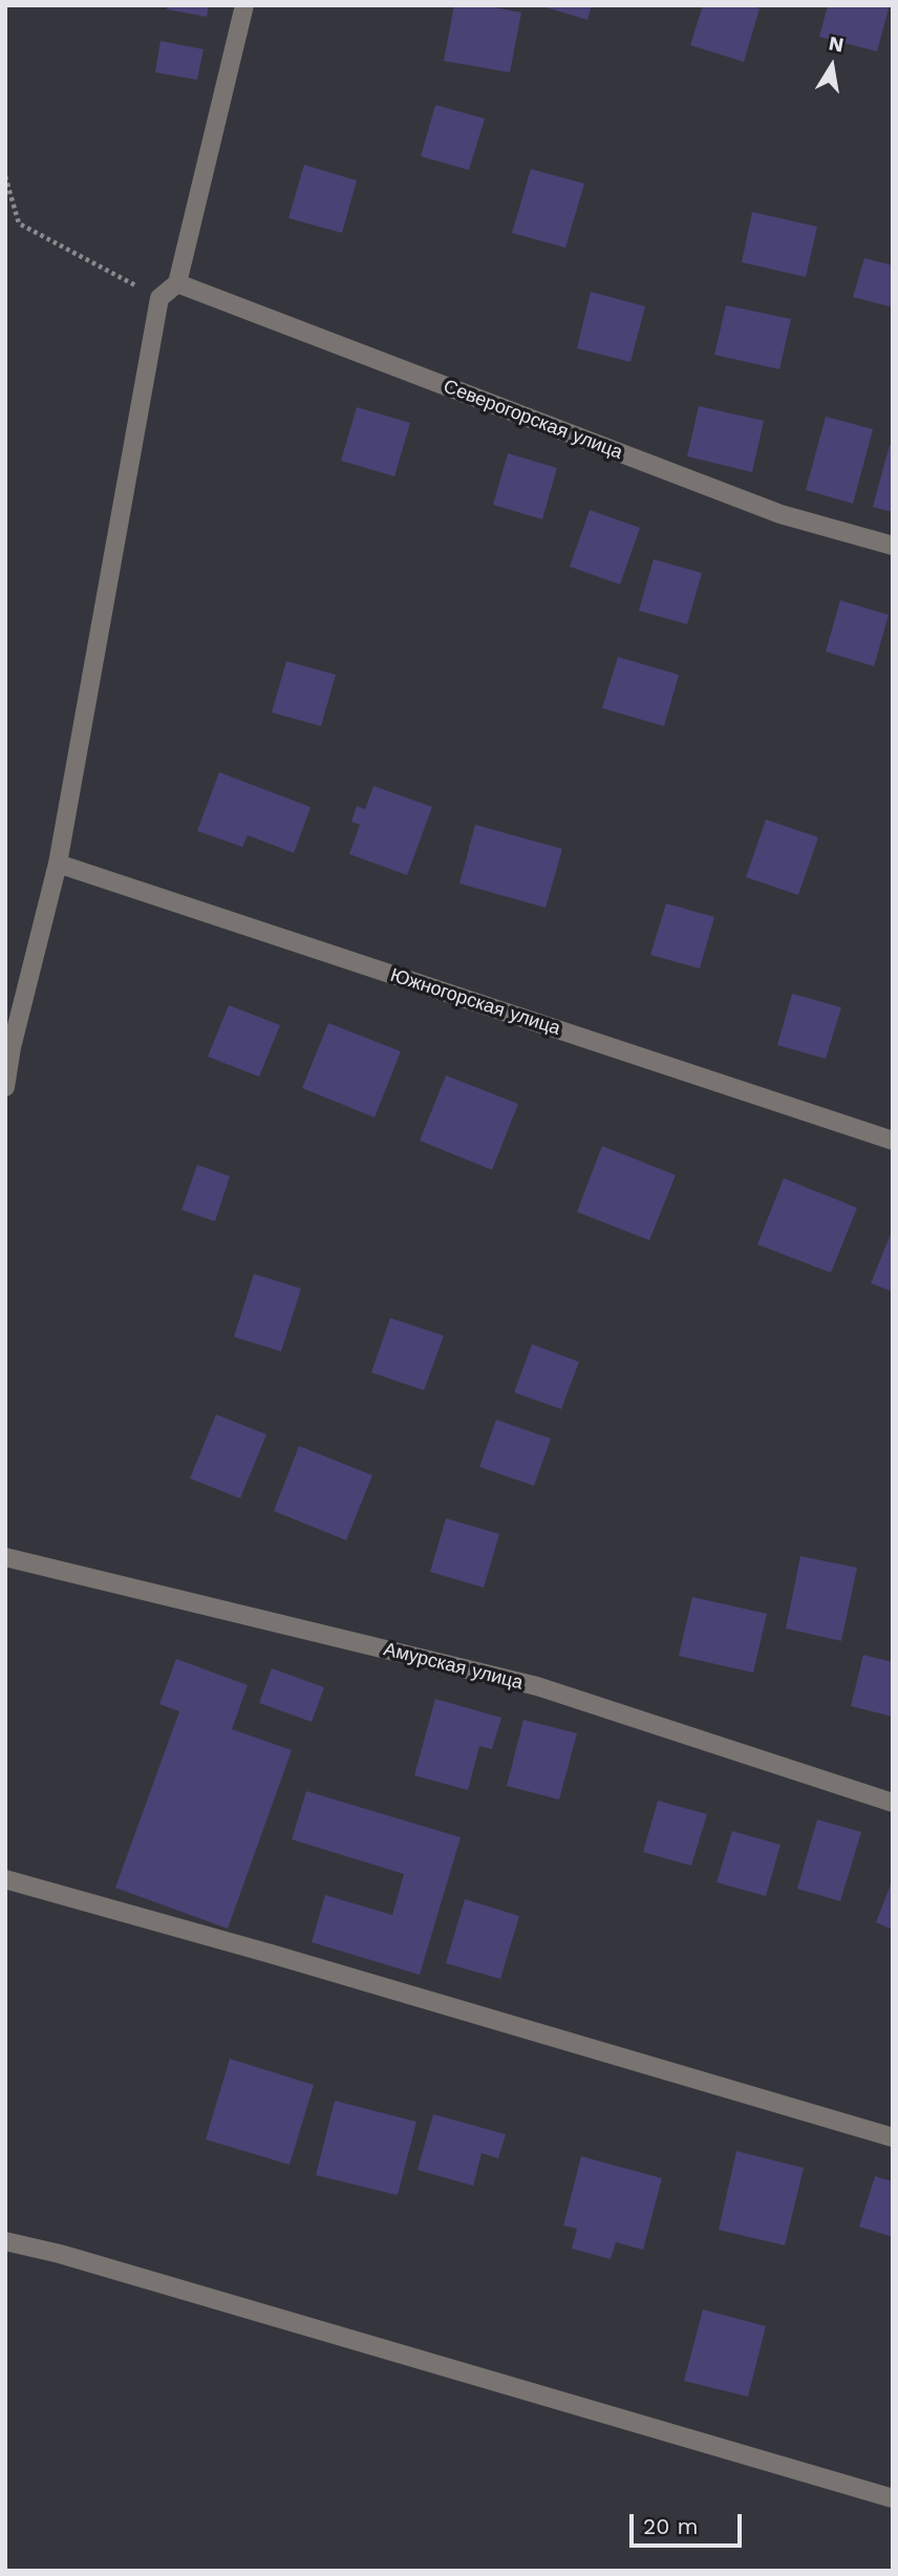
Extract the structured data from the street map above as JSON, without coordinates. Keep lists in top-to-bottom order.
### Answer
{
  "streets": {
    "street": ["Северогорская улица", "Южногорская улица", "Амурская улица"]
  },
  "scale_bar": "20 m",
  "north": "top"
}
